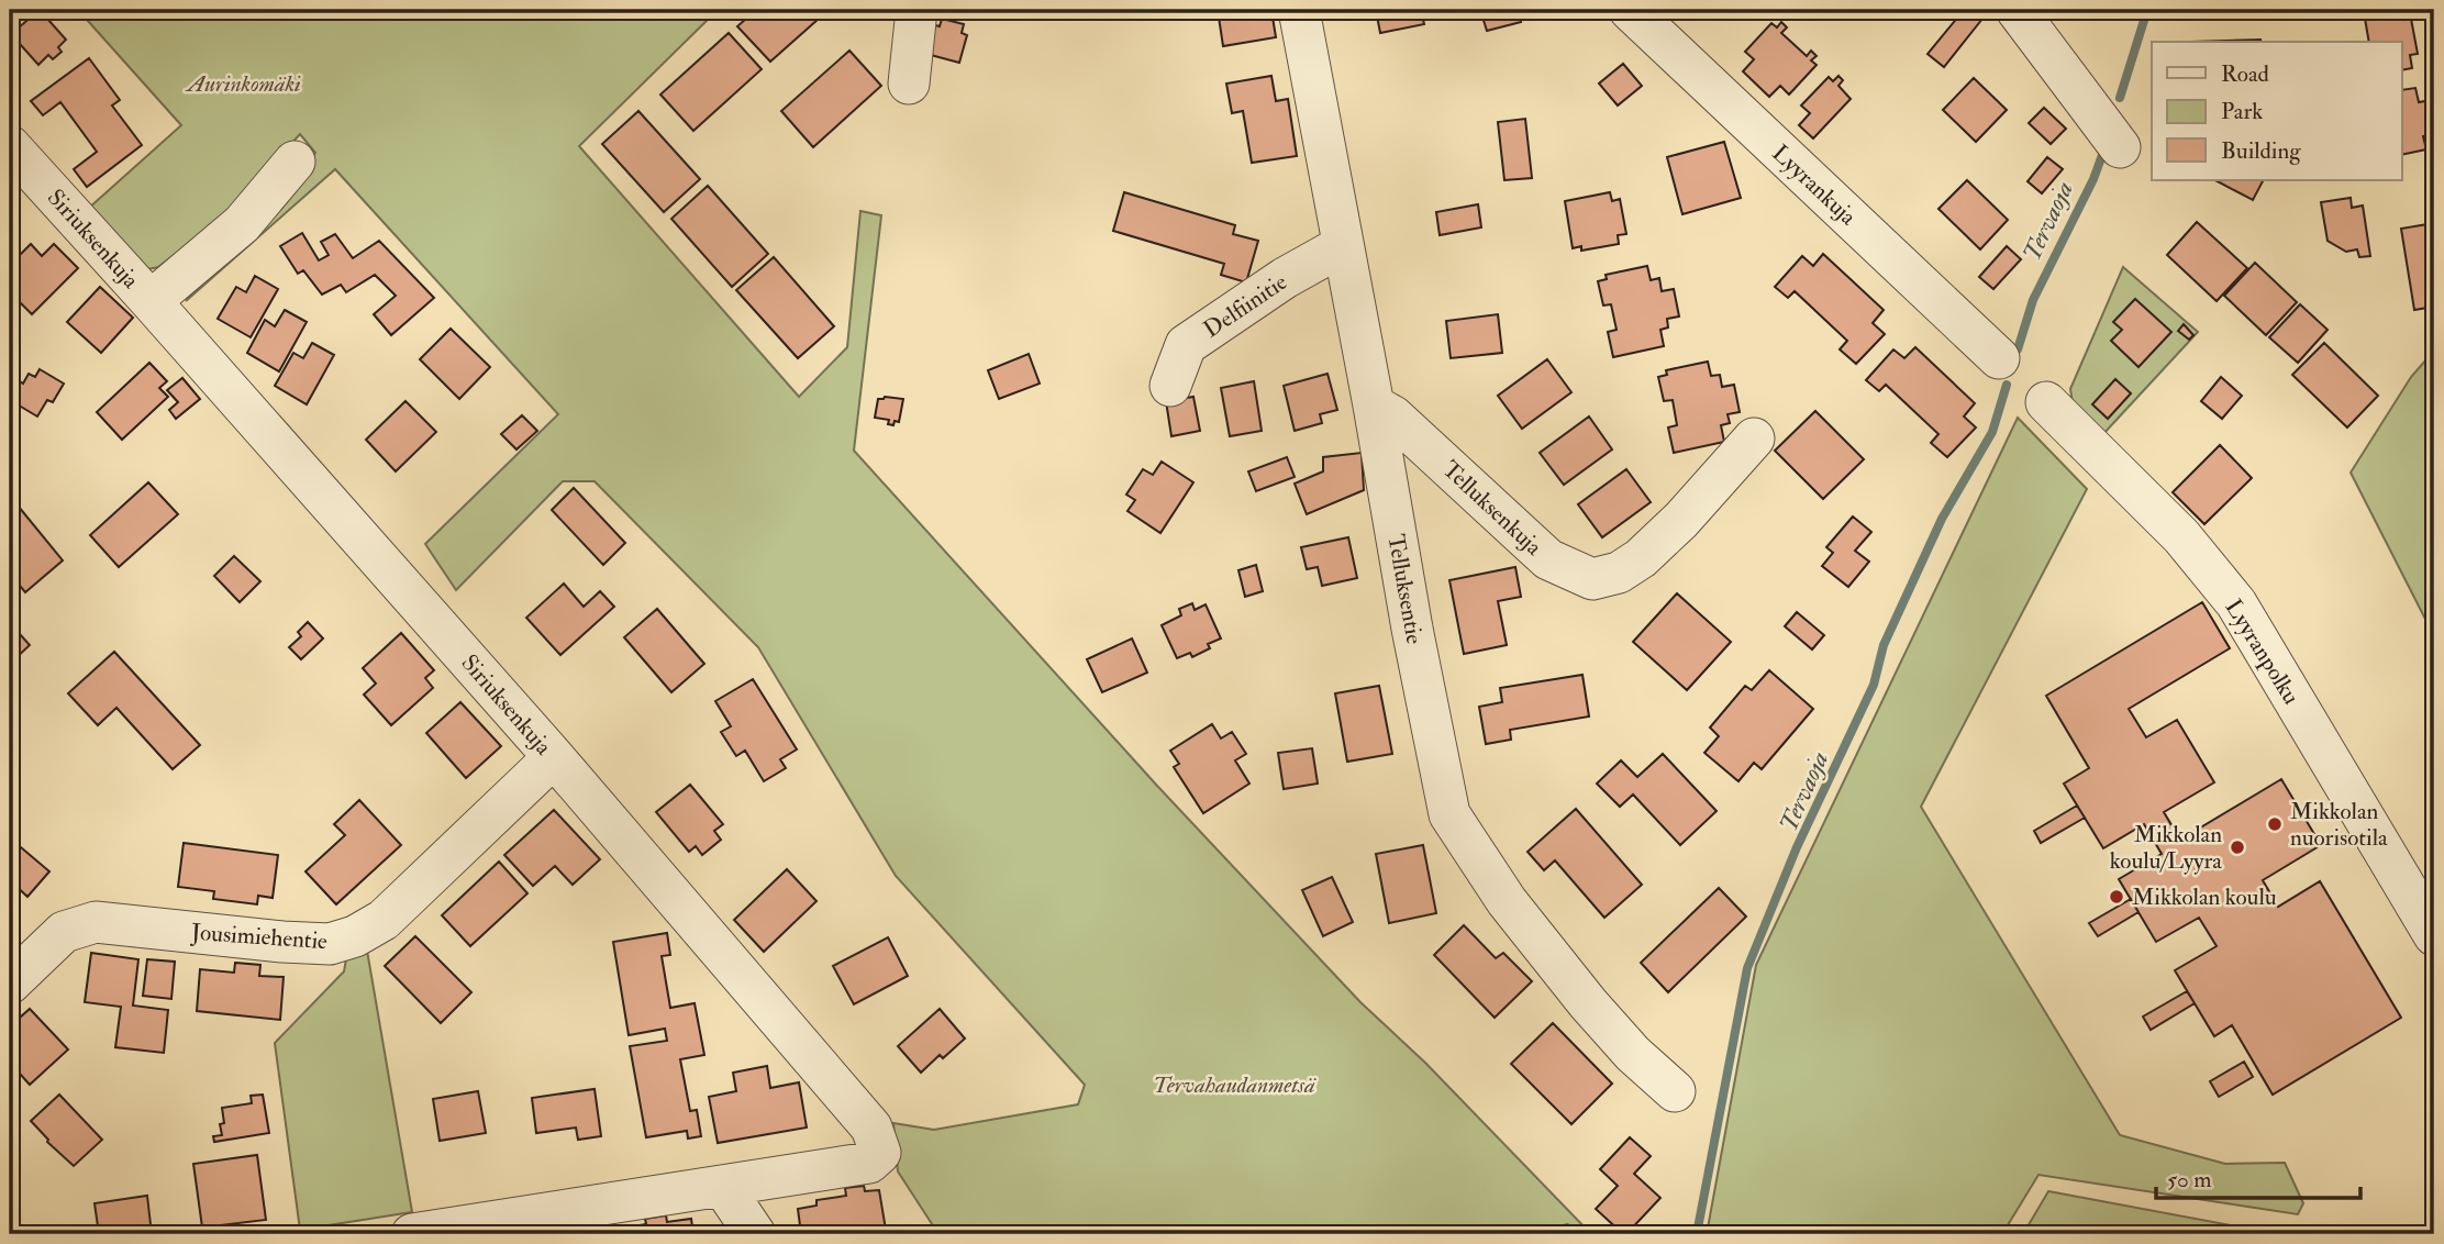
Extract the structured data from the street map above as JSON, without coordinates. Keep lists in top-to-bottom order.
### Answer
{
  "streets": {
    "street": [
      "Lyyrankuja",
      "Siriuksenkuja",
      "Delfiinitie",
      "Telluksenkuja",
      "Telluksentie",
      "Lyyranpolku",
      "Jousimiehentie"
    ]
  },
  "crossings": [
    ["Siriuksenkuja", "Jousimiehentie"],
    ["Delfiinitie", "Telluksentie"],
    ["Telluksenkuja", "Telluksentie"]
  ],
  "water": ["Tervaoja"],
  "parks": ["Aurinkomäki", "Tervahaudanmetsä"],
  "places": ["Mikkolan nuorisotila", "Mikkolan koulu/Lyyra", "Mikkolan koulu"],
  "legend": ["Road", "Park", "Building"],
  "scale_bar": "50 m"
}
